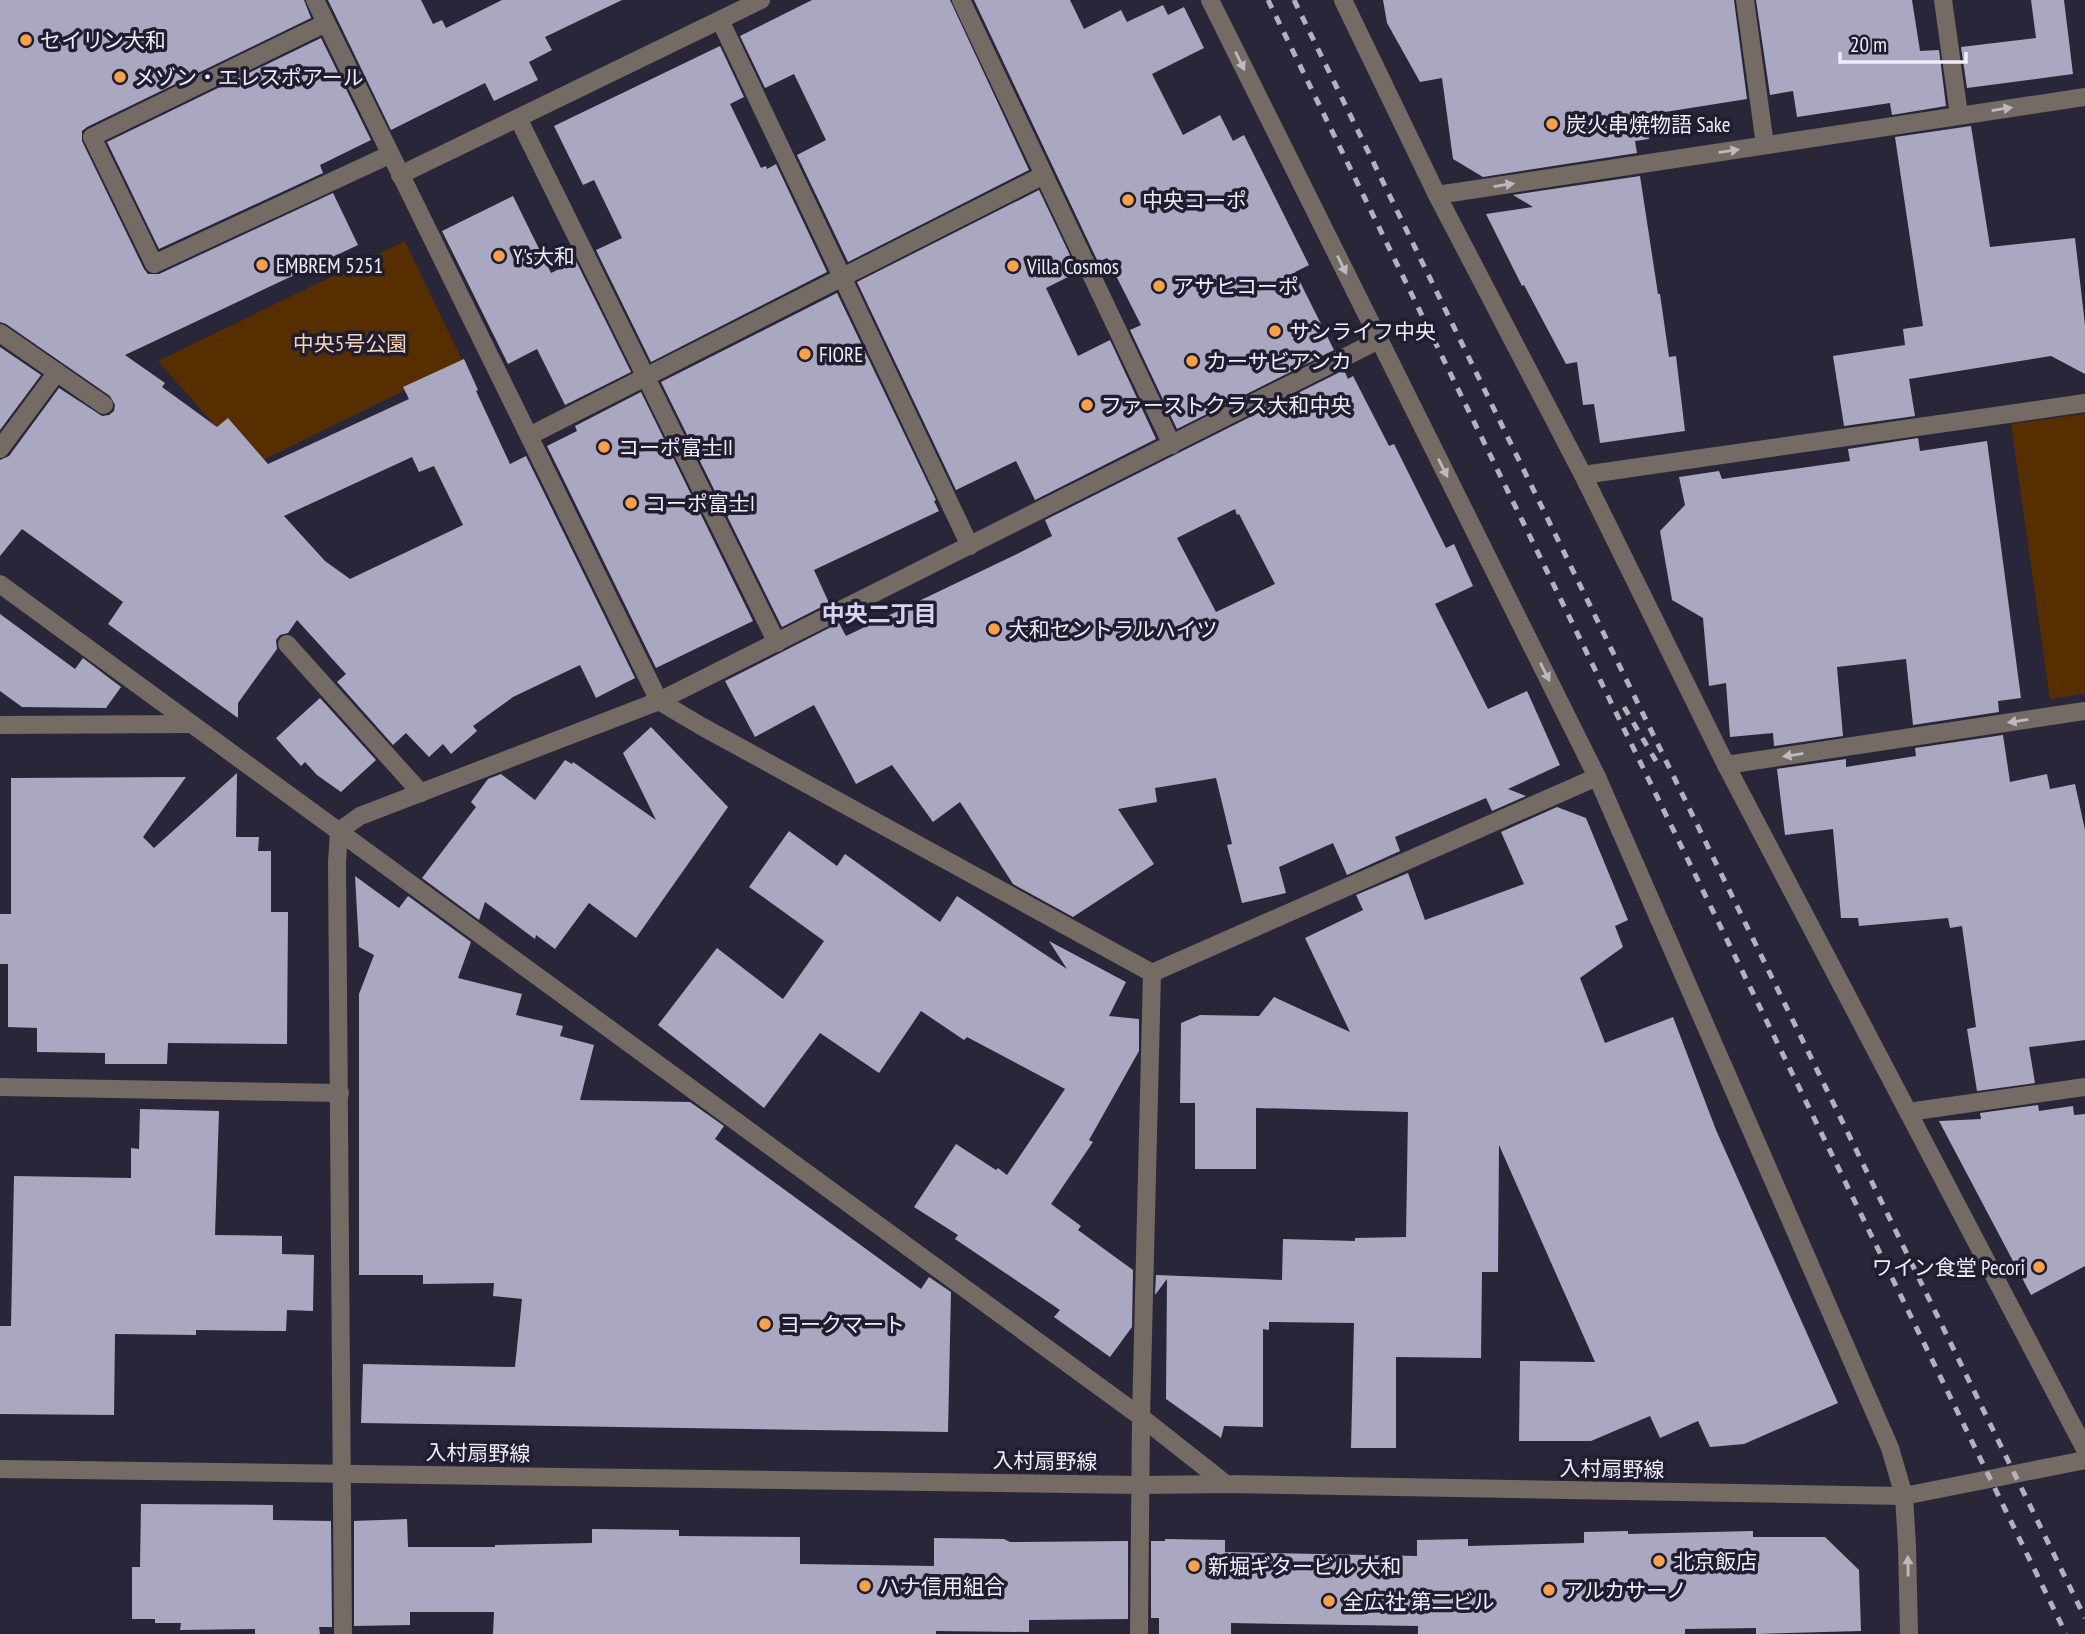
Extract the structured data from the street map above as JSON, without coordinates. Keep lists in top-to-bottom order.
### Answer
{
  "streets": {
    "street": ["入村扇野線"]
  },
  "districts": ["中央二丁目"],
  "parks": ["中央5号公園"],
  "places": [
    "セイリン大和",
    "メゾン・エレスポアール",
    "炭火串焼物語 Sake",
    "中央コーポ",
    "Y's大和",
    "EMBREM 5251",
    "Villa Cosmos",
    "アサヒコーポ",
    "サンライフ中央",
    "FIORE",
    "カーサビアンカ",
    "ファーストクラス大和中央",
    "コーポ富士II",
    "コーポ富士I",
    "大和セントラルハイツ",
    "ワイン食堂 Pecori",
    "ヨークマート",
    "北京飯店",
    "新堀ギタービル 大和",
    "ハナ信用組合",
    "アルカサーノ",
    "全広社 第二ビル"
  ],
  "scale_bar": "20 m"
}
